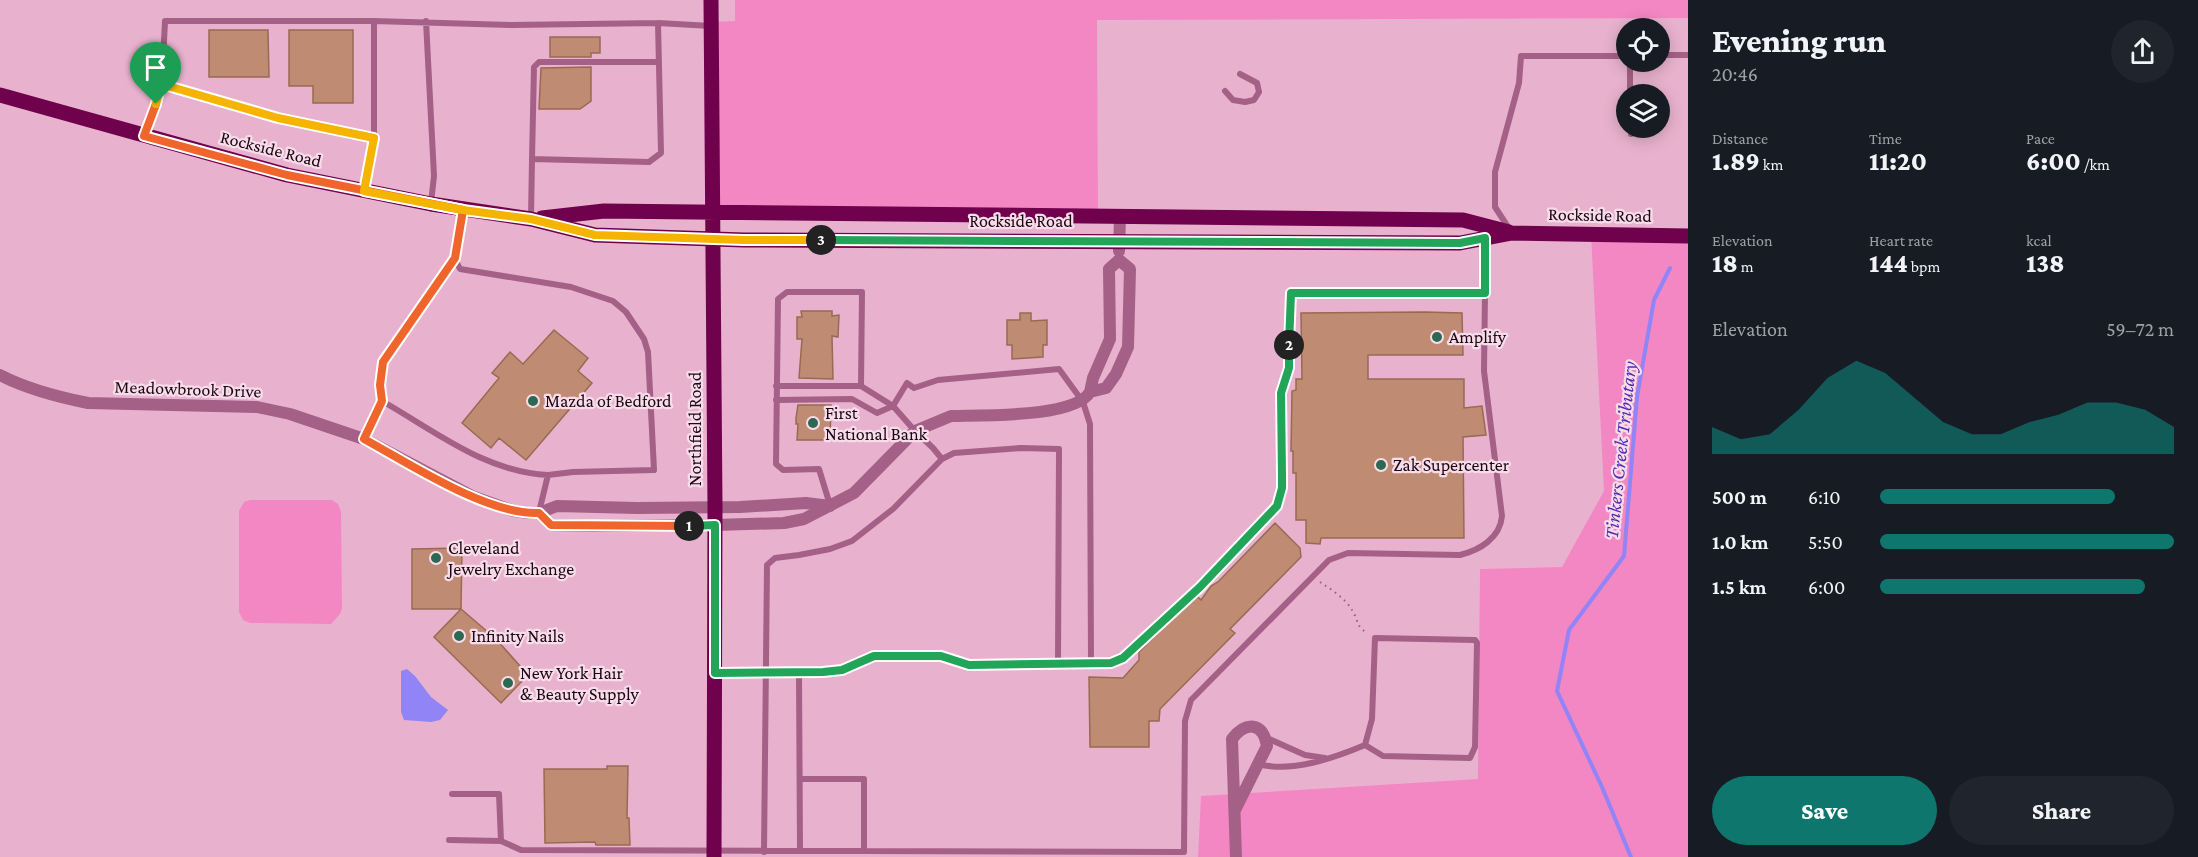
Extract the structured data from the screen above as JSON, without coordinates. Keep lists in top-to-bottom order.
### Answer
{
  "streets": {
    "main road": ["Rockside Road", "Northfield Road"],
    "street": ["Meadowbrook Drive"]
  },
  "crossings": [
    ["Rockside Road", "Meadowbrook Drive"],
    ["Rockside Road", "Northfield Road"],
    ["Meadowbrook Drive", "Northfield Road"]
  ],
  "water": ["Tinkers Creek Tributary"],
  "places": [
    "Amplify",
    "Mazda of Bedford",
    "First National Bank",
    "Zak Supercenter",
    "Cleveland Jewelry Exchange",
    "Infinity Nails",
    "New York Hair & Beauty Supply"
  ],
  "page": {
    "heading": ["Evening run", "20:46"],
    "stats": [
      ["Distance", "1.89 km"],
      ["Time", "11:20"],
      ["Pace", "6:00 /km"],
      ["Elevation", "18 m"],
      ["Heart rate", "144 bpm"],
      ["kcal", "138"]
    ],
    "pins": ["3", "2", "1"],
    "chart": ["Elevation", "59–72 m"],
    "list": [
      {
        "name": "500 m",
        "note": "6:10"
      },
      {
        "name": "1.0 km",
        "note": "5:50"
      },
      {
        "name": "1.5 km",
        "note": "6:00"
      }
    ],
    "buttons": ["Save", "Share"]
  }
}
